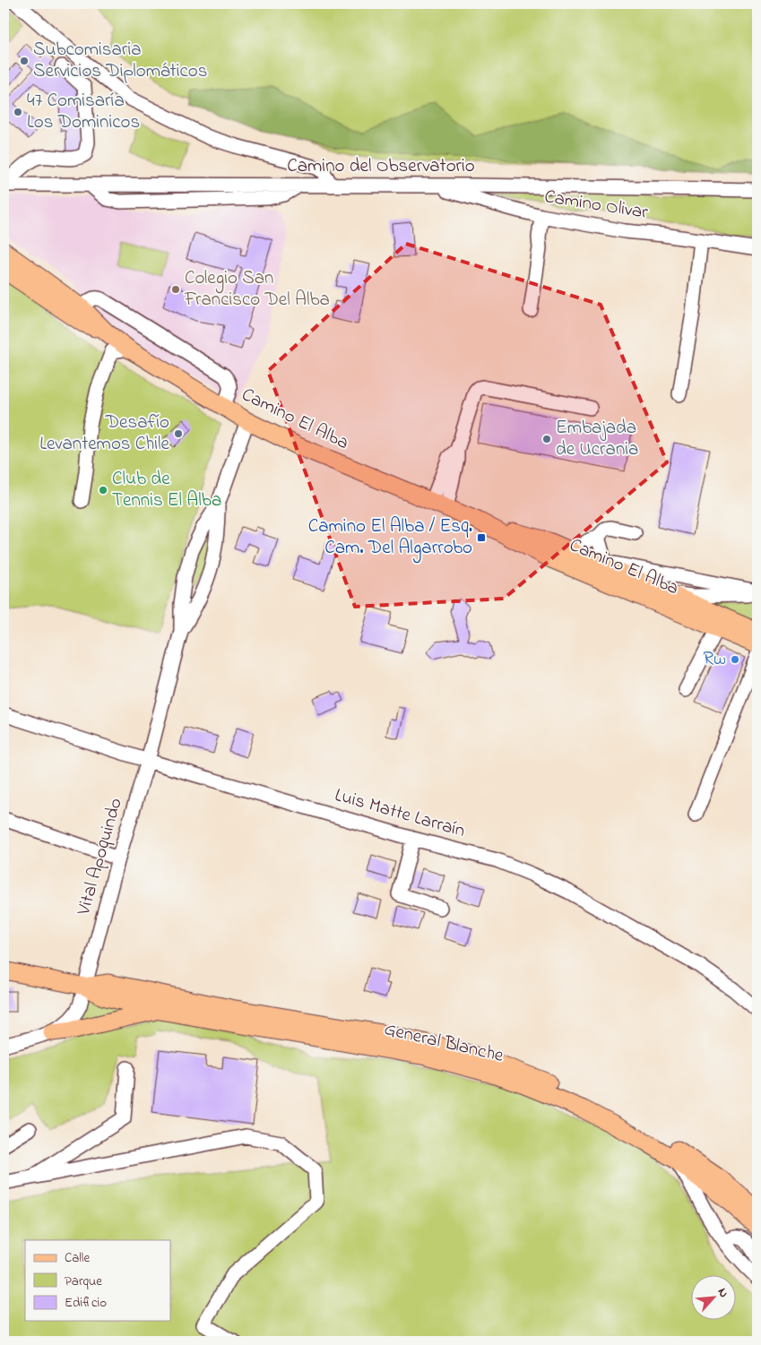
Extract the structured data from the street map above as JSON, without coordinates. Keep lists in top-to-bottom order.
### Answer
{
  "streets": {
    "main road": ["Camino El Alba", "General Blanche"],
    "street": [
      "Camino del Observatorio",
      "Camino Olivar",
      "Luis Matte Larraín",
      "Vital Apoquindo"
    ]
  },
  "crossings": [
    ["Camino del Observatorio", "Camino Olivar"],
    ["Camino El Alba", "Vital Apoquindo"],
    ["Luis Matte Larraín", "Vital Apoquindo"],
    ["Vital Apoquindo", "General Blanche"]
  ],
  "places": {
    "other": [
      "Subcomisaria Servicios Diplomáticos",
      "47 Comisaría Los Dominicos",
      "Colegio San Francisco Del Alba",
      "Desafío Levantemos Chile",
      "Embajada de Ucrania",
      "Club de Tennis El Alba",
      "Rw"
    ],
    "transit": ["Camino El Alba / Esq. Cam. Del Algarrobo"]
  },
  "legend": ["Calle", "Parque", "Edificio"],
  "north": "top right"
}
